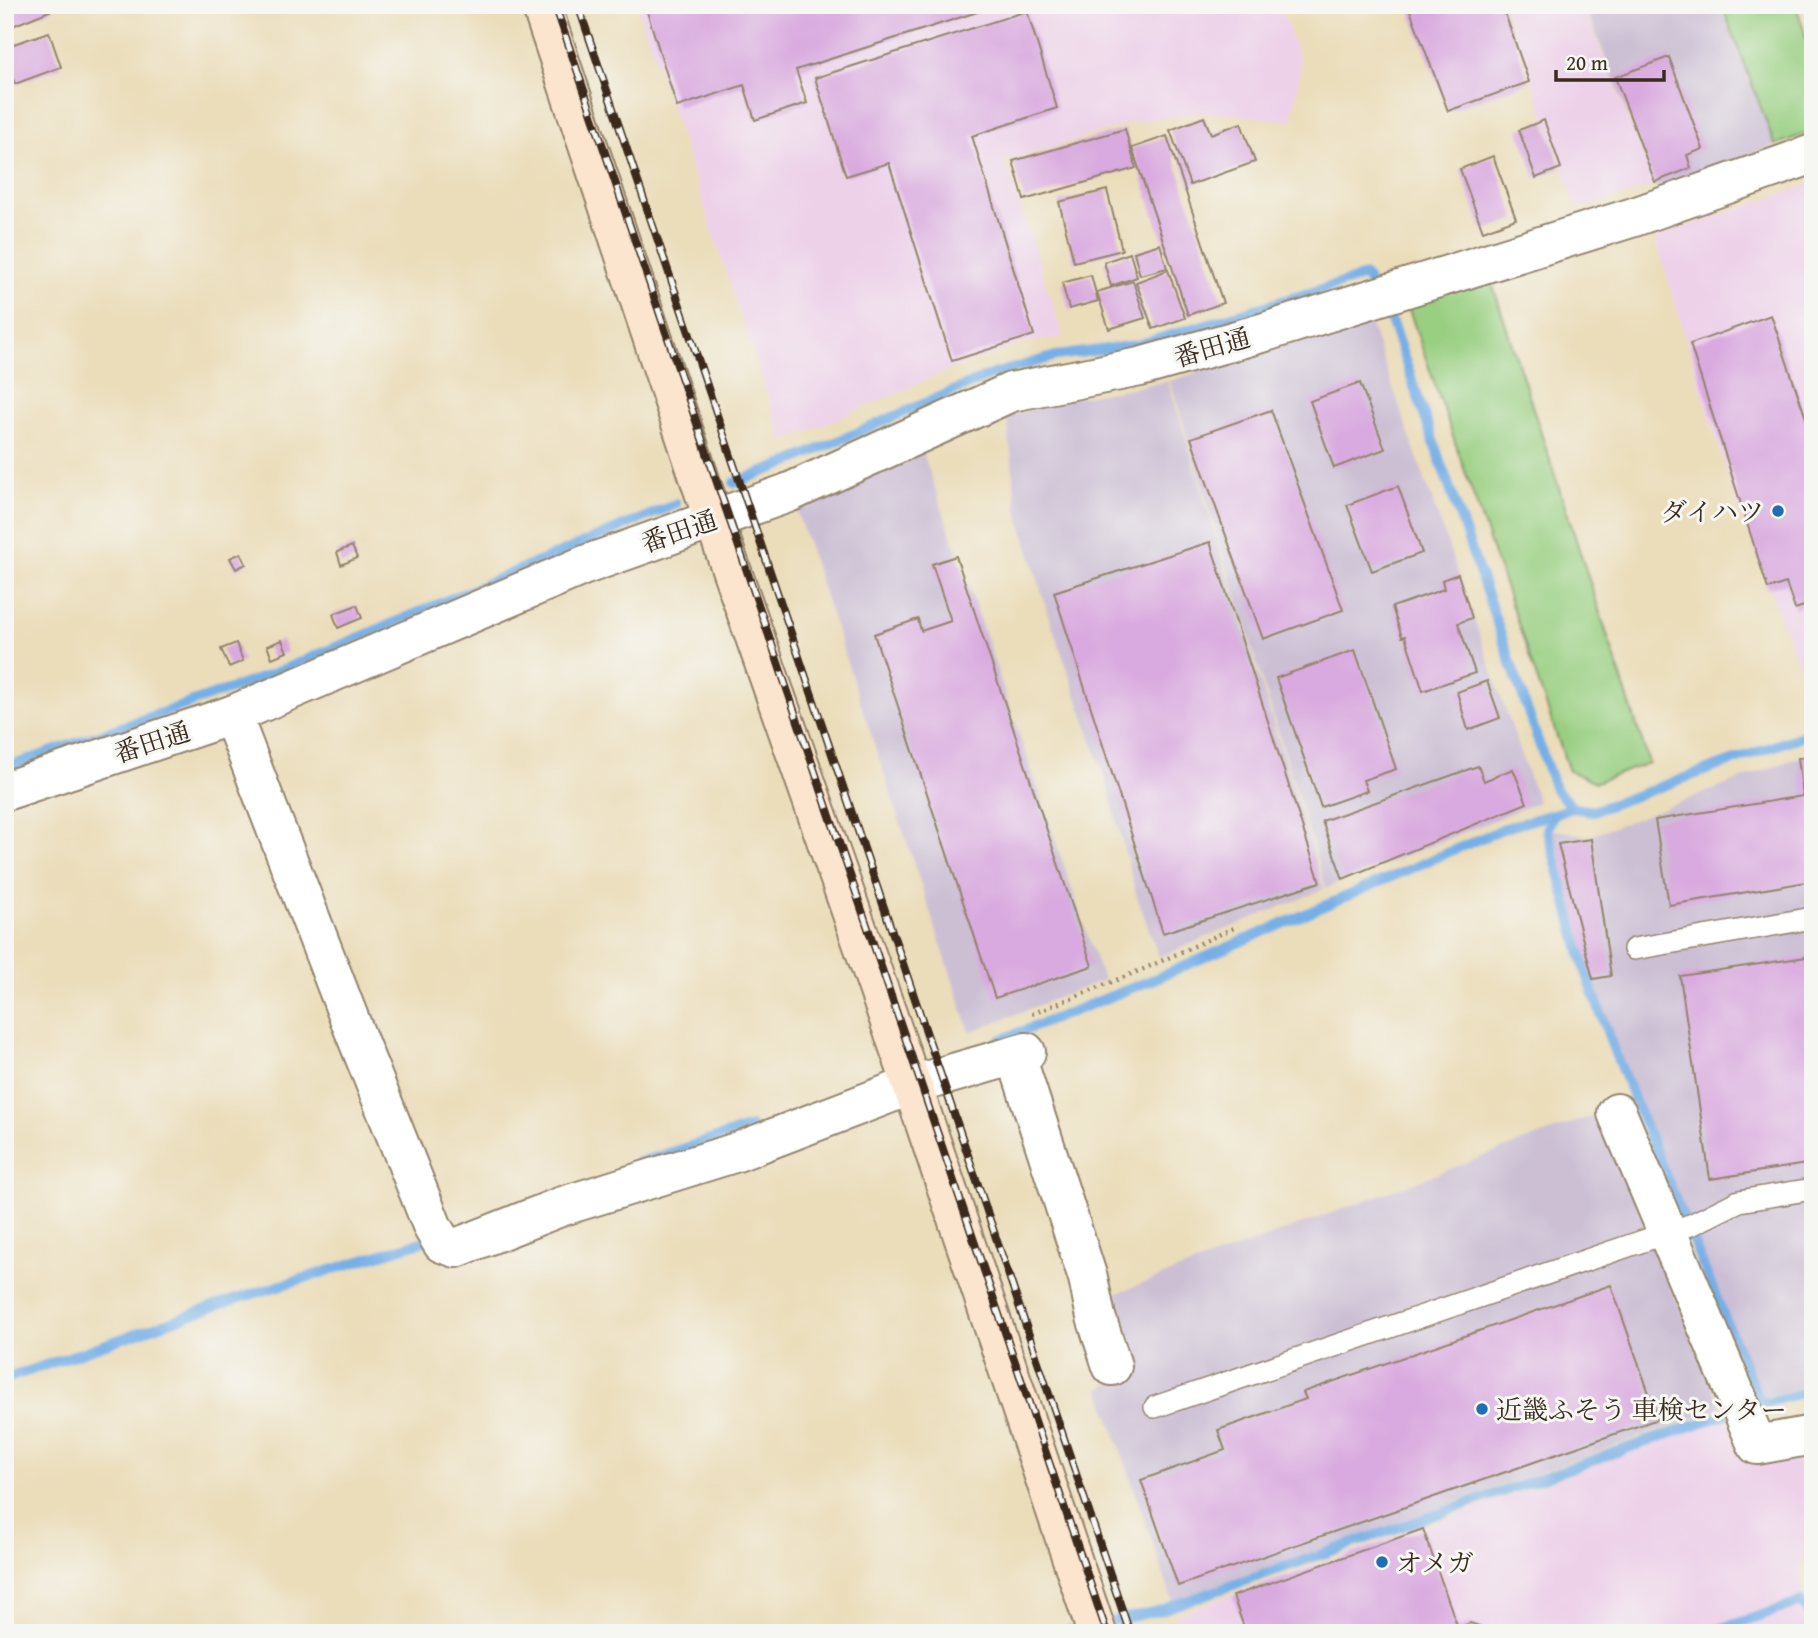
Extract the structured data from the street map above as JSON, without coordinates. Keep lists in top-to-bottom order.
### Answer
{
  "streets": {
    "street": ["番田通"]
  },
  "places": ["ダイハツ", "近畿ふそう 車検センター", "オメガ"],
  "scale_bar": "20 m"
}
